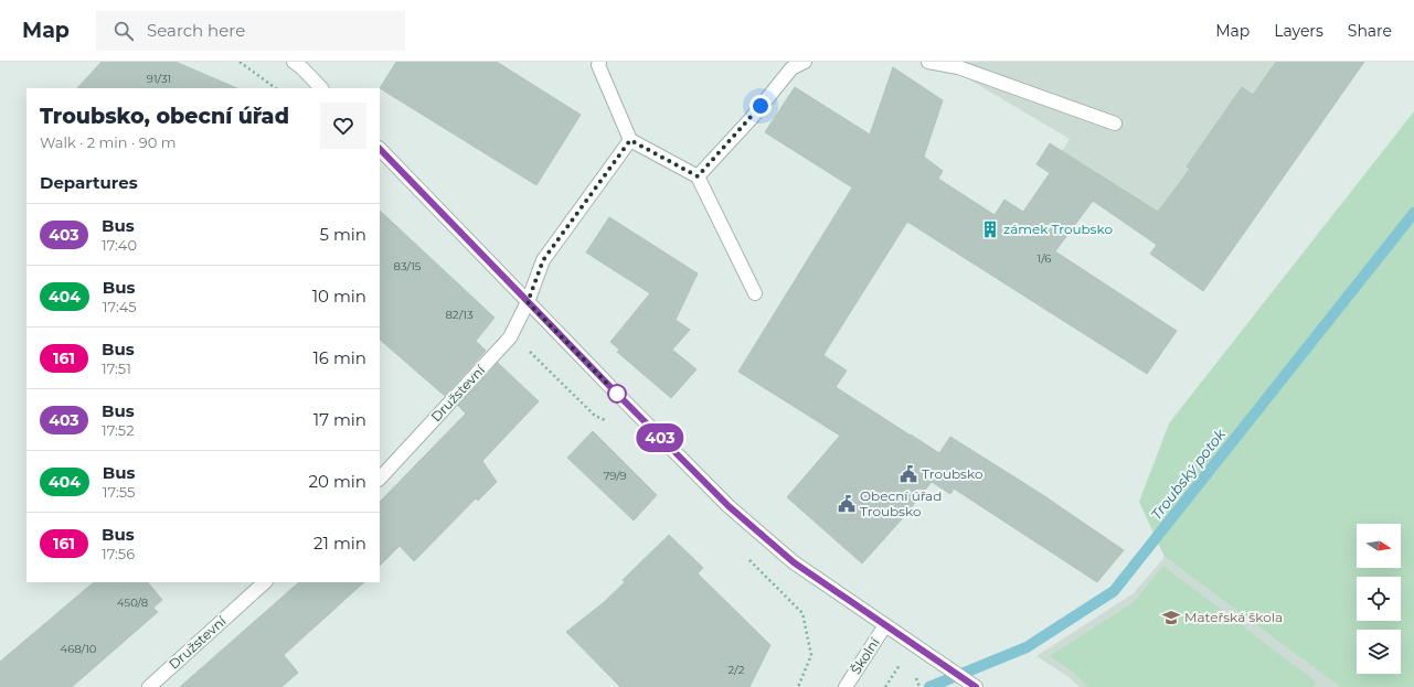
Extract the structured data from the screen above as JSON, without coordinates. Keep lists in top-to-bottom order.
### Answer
{
  "streets": {
    "street": ["Družstevní", "Školní"]
  },
  "water": ["Troubský potok"],
  "places": {
    "building": ["zámek Troubsko"],
    "public building": ["Troubsko", "Obecní úřad Troubsko"],
    "school or university": ["Mateřská škola"]
  },
  "lines": ["bus line 403"],
  "house_numbers": [
    "91/31",
    "1/6",
    "83/15",
    "82/13",
    "79/9",
    "450/8",
    "468/10",
    "2/2"
  ],
  "north": "right",
  "page": {
    "header": "Map",
    "search": "Search here",
    "nav": ["Map", "Layers", "Share"],
    "on_map": "403",
    "heading": [
      ["Troubsko, obecní úřad", "Walk · 2 min · 90 m"],
      "Departures"
    ],
    "list": [
      {
        "mark": "403",
        "name": "Bus",
        "note": "17:40",
        "value": "5 min"
      },
      {
        "mark": "404",
        "name": "Bus",
        "note": "17:45",
        "value": "10 min"
      },
      {
        "mark": "161",
        "name": "Bus",
        "note": "17:51",
        "value": "16 min"
      },
      {
        "mark": "403",
        "name": "Bus",
        "note": "17:52",
        "value": "17 min"
      },
      {
        "mark": "404",
        "name": "Bus",
        "note": "17:55",
        "value": "20 min"
      },
      {
        "mark": "161",
        "name": "Bus",
        "note": "17:56",
        "value": "21 min"
      }
    ]
  }
}
